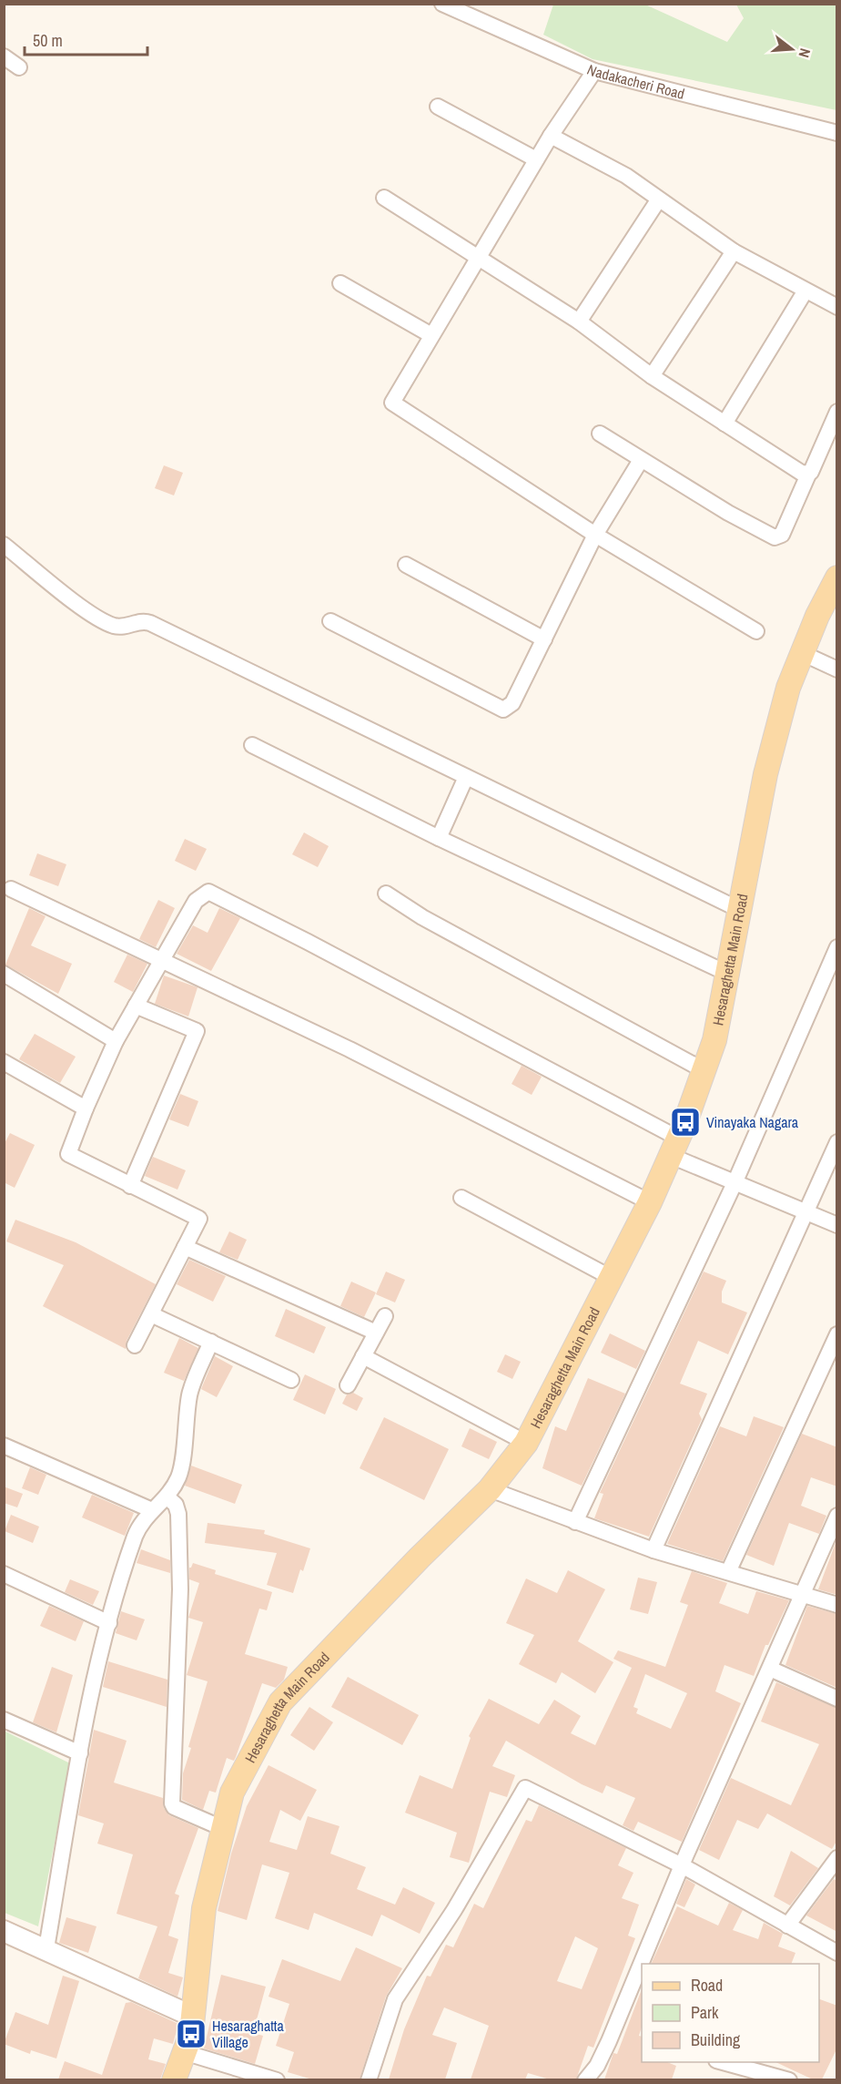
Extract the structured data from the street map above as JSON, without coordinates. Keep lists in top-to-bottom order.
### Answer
{
  "streets": {
    "main road": ["Hesaraghetta Main Road"],
    "street": ["Nadakacheri Road"]
  },
  "places": {
    "bus stop": ["Vinayaka Nagara", "Hesaraghatta Village"]
  },
  "legend": ["Road", "Park", "Building"],
  "scale_bar": "50 m",
  "north": "right"
}
